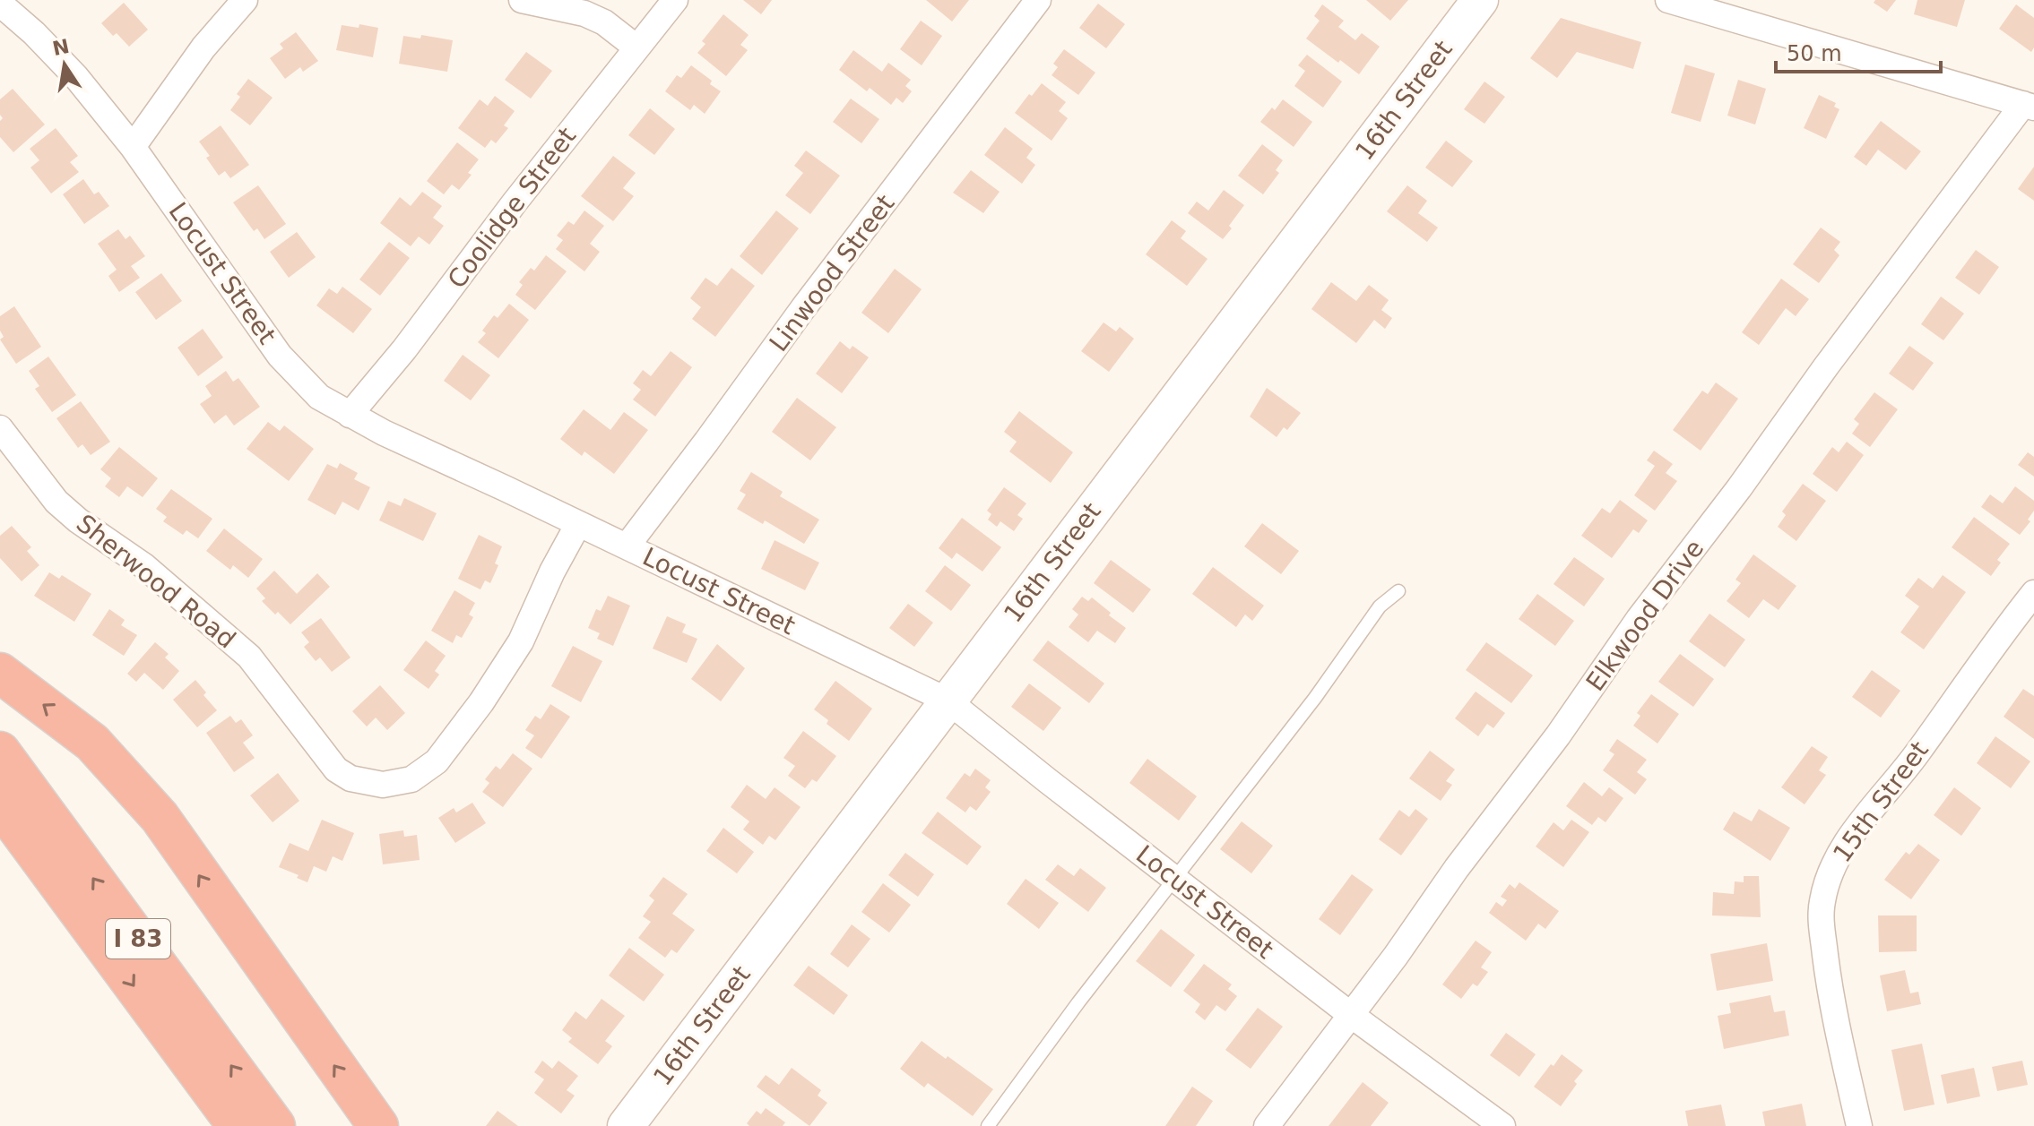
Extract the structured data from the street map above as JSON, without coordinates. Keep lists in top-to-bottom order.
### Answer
{
  "streets": {
    "highway": ["I 83"],
    "street": [
      "16th Street",
      "Coolidge Street",
      "Locust Street",
      "Linwood Street",
      "Sherwood Road",
      "Elkwood Drive",
      "15th Street"
    ]
  },
  "crossings": [
    ["16th Street", "Locust Street"],
    ["Coolidge Street", "Locust Street"],
    ["Locust Street", "Linwood Street"],
    ["Locust Street", "Sherwood Road"],
    ["Locust Street", "Elkwood Drive"]
  ],
  "scale_bar": "50 m",
  "north": "top"
}
